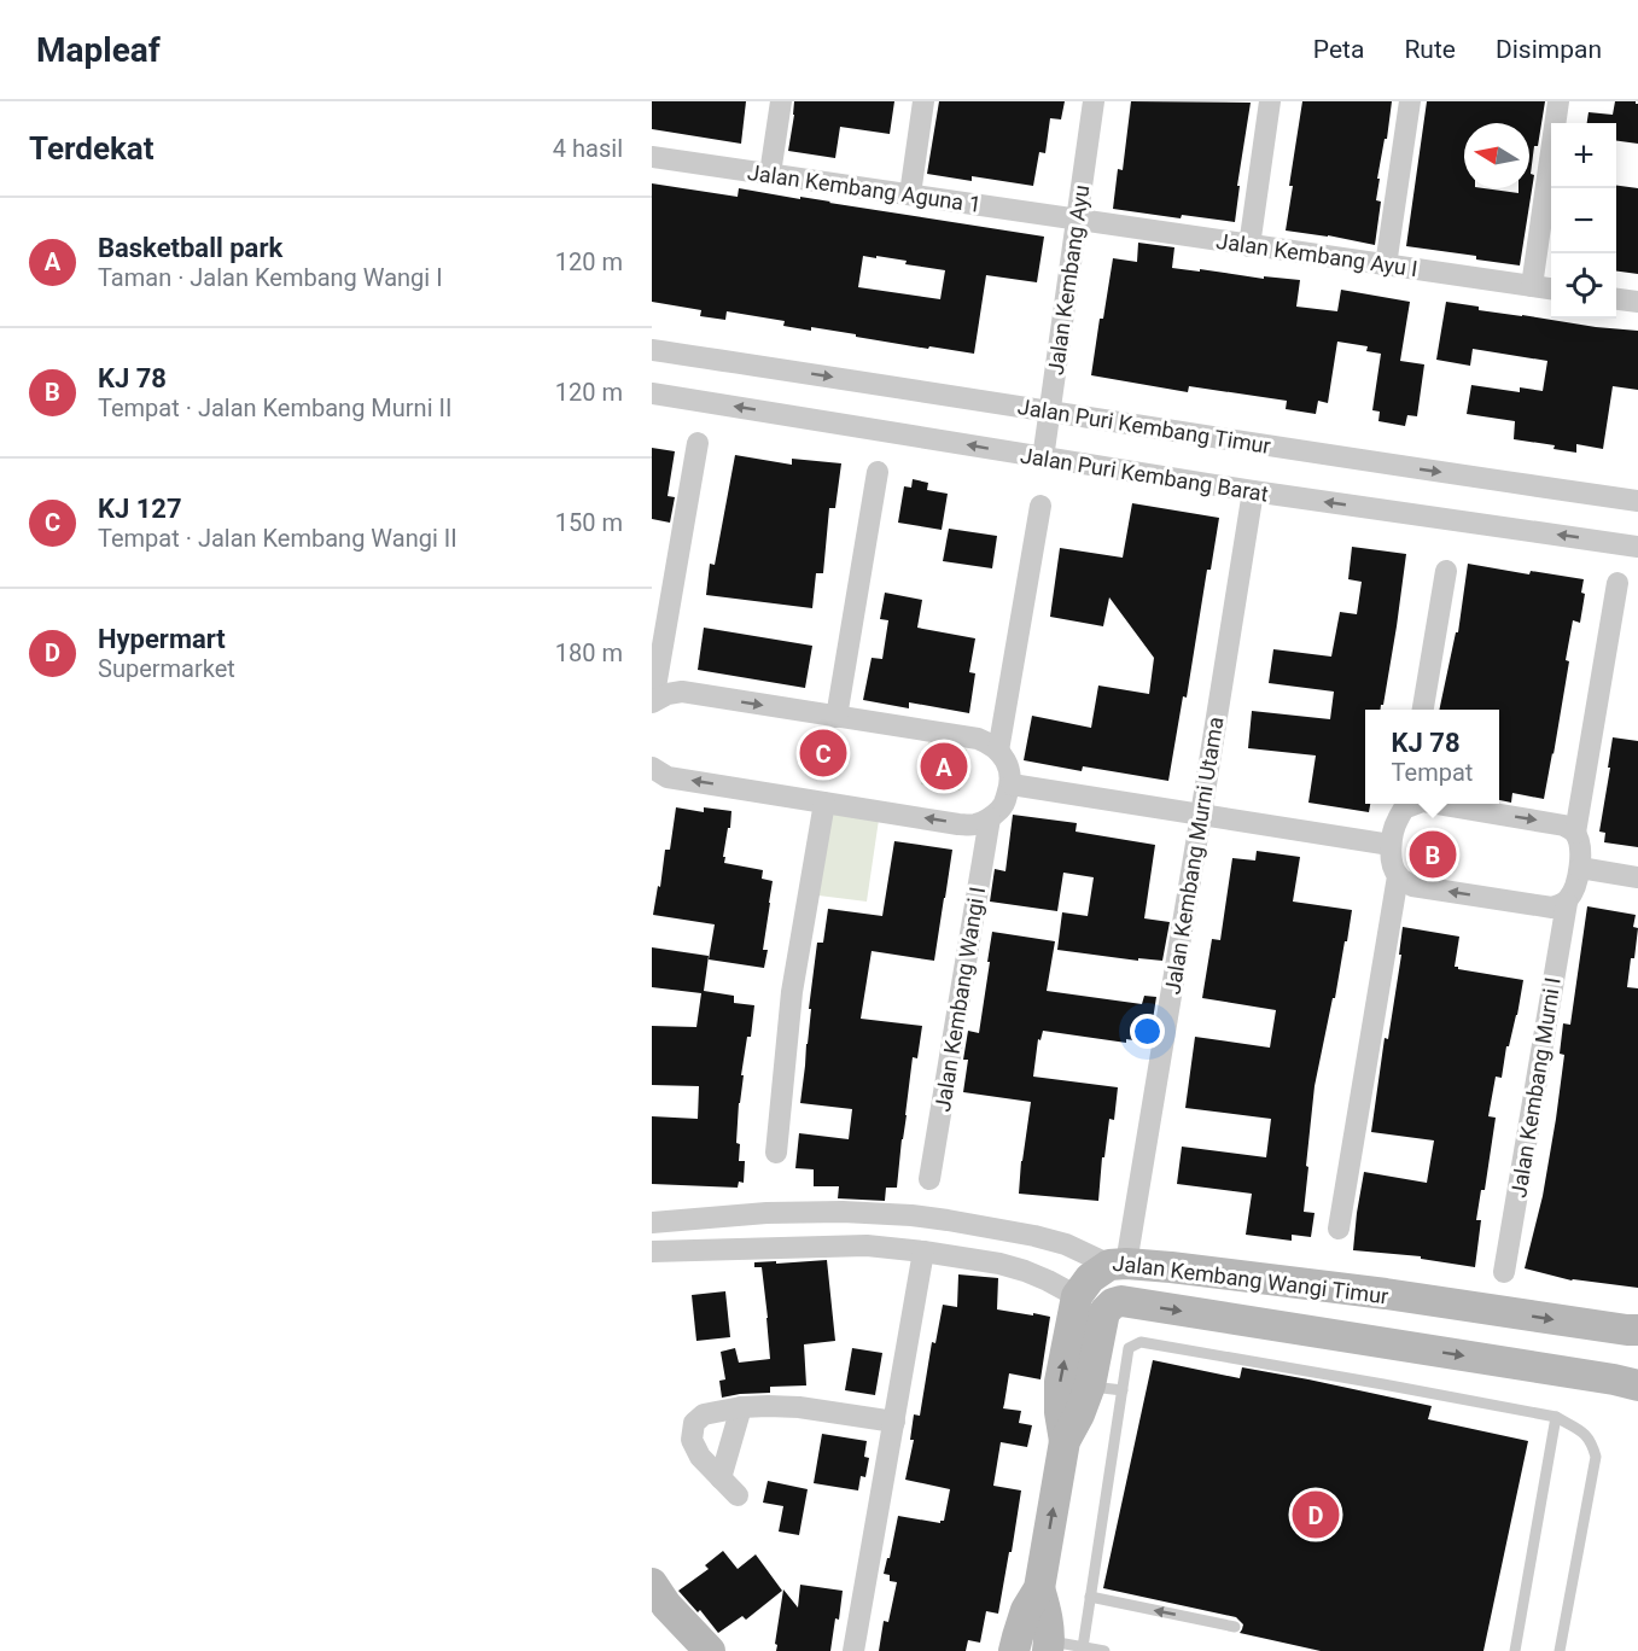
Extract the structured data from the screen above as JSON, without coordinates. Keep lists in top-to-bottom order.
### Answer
{
  "streets": {
    "main road": ["Jalan Kembang Wangi Timur"],
    "street": [
      "Jalan Kembang Aguna 1",
      "Jalan Kembang Ayu I",
      "Jalan Kembang Ayu",
      "Jalan Puri Kembang Timur",
      "Jalan Puri Kembang Barat",
      "Jalan Kembang Murni Utama",
      "Jalan Kembang Wangi I",
      "Jalan Kembang Murni I"
    ]
  },
  "crossings": [
    ["Jalan Kembang Aguna 1", "Jalan Kembang Ayu I"],
    ["Jalan Kembang Aguna 1", "Jalan Kembang Ayu"],
    ["Jalan Kembang Ayu I", "Jalan Kembang Ayu"],
    ["Jalan Kembang Ayu", "Jalan Puri Kembang Timur"],
    ["Jalan Kembang Ayu", "Jalan Puri Kembang Barat"],
    ["Jalan Puri Kembang Barat", "Jalan Kembang Murni Utama"],
    ["Jalan Kembang Murni Utama", "Jalan Kembang Wangi Timur"]
  ],
  "one_way": ["Jalan Puri Kembang Timur", "Jalan Puri Kembang Barat"],
  "north": "left",
  "page": {
    "header": "Mapleaf",
    "nav": ["Peta", "Rute", "Disimpan"],
    "heading": ["Terdekat", "4 hasil"],
    "map_buttons": ["+", "−"],
    "list": [
      {
        "mark": "A",
        "name": "Basketball park",
        "note": "Taman · Jalan Kembang Wangi I",
        "value": "120 m"
      },
      {
        "mark": "B",
        "name": "KJ 78",
        "note": "Tempat · Jalan Kembang Murni II",
        "value": "120 m"
      },
      {
        "mark": "C",
        "name": "KJ 127",
        "note": "Tempat · Jalan Kembang Wangi II",
        "value": "150 m"
      },
      {
        "mark": "D",
        "name": "Hypermart",
        "note": "Supermarket",
        "value": "180 m"
      }
    ],
    "popup": ["KJ 78", "Tempat"],
    "pins": [
      "C",
      "A",
      "B",
      "D"
    ]
  }
}
